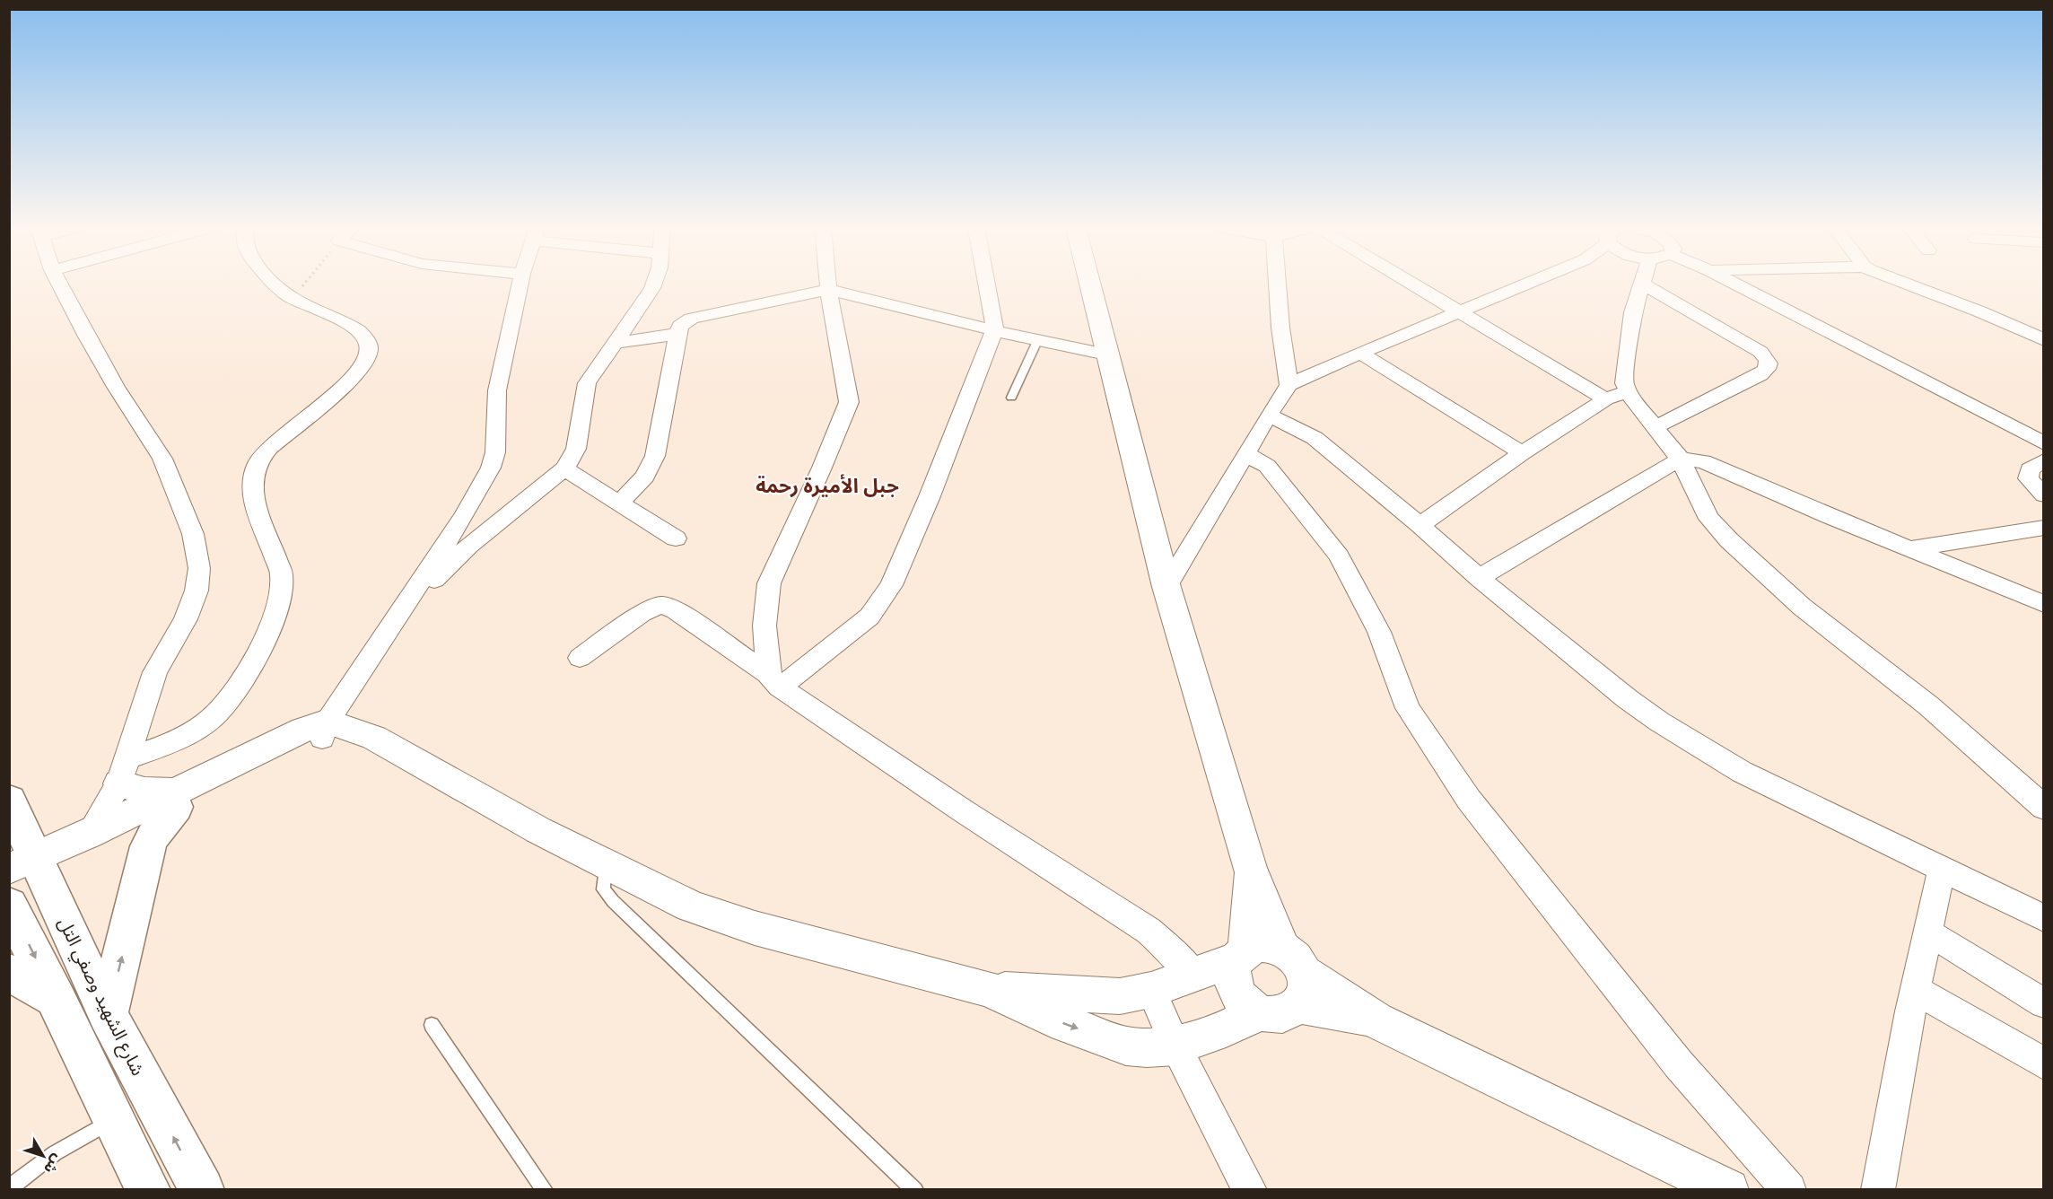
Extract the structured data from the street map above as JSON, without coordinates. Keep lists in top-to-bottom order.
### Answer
{
  "streets": {
    "main road": ["شارع الشهيد وصفي التل"]
  },
  "districts": ["جبل الأميرة رحمة"],
  "north": "bottom right"
}
